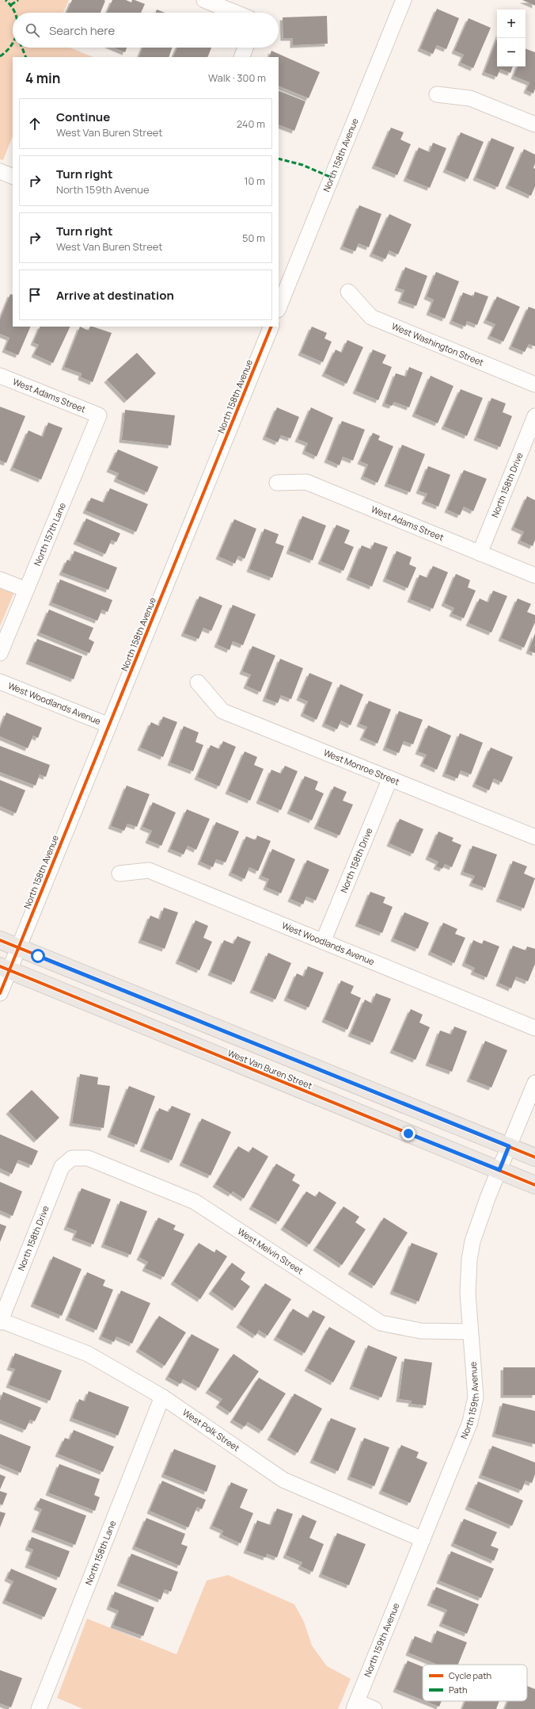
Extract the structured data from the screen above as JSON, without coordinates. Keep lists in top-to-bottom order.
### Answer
{
  "streets": {
    "main road": ["West Van Buren Street"],
    "street": [
      "North 158th Avenue",
      "West Washington Street",
      "West Adams Street",
      "North 158th Drive",
      "North 157th Lane",
      "West Woodlands Avenue",
      "West Monroe Street",
      "West Melvin Street",
      "North 159th Avenue",
      "West Polk Street",
      "North 158th Lane"
    ]
  },
  "crossings": [
    ["North 158th Avenue", "West Woodlands Avenue"],
    ["North 158th Avenue", "West Van Buren Street"],
    ["West Adams Street", "North 158th Drive"],
    ["West Adams Street", "North 157th Lane"],
    ["North 158th Drive", "West Woodlands Avenue"],
    ["North 158th Drive", "West Monroe Street"],
    ["North 158th Drive", "West Melvin Street"],
    ["North 158th Drive", "West Polk Street"],
    ["West Van Buren Street", "North 159th Avenue"],
    ["West Melvin Street", "North 159th Avenue"],
    ["North 159th Avenue", "West Polk Street"],
    ["West Polk Street", "North 158th Lane"]
  ],
  "legend": ["Cycle path", "Path"],
  "page": {
    "map_buttons": ["+", "−"],
    "search": "Search here",
    "heading": ["4 min", "Walk · 300 m"],
    "list": [
      ["Continue", "West Van Buren Street", "240 m"],
      ["Turn right", "North 159th Avenue", "10 m"],
      ["Turn right", "West Van Buren Street", "50 m"],
      "Arrive at destination"
    ]
  }
}
